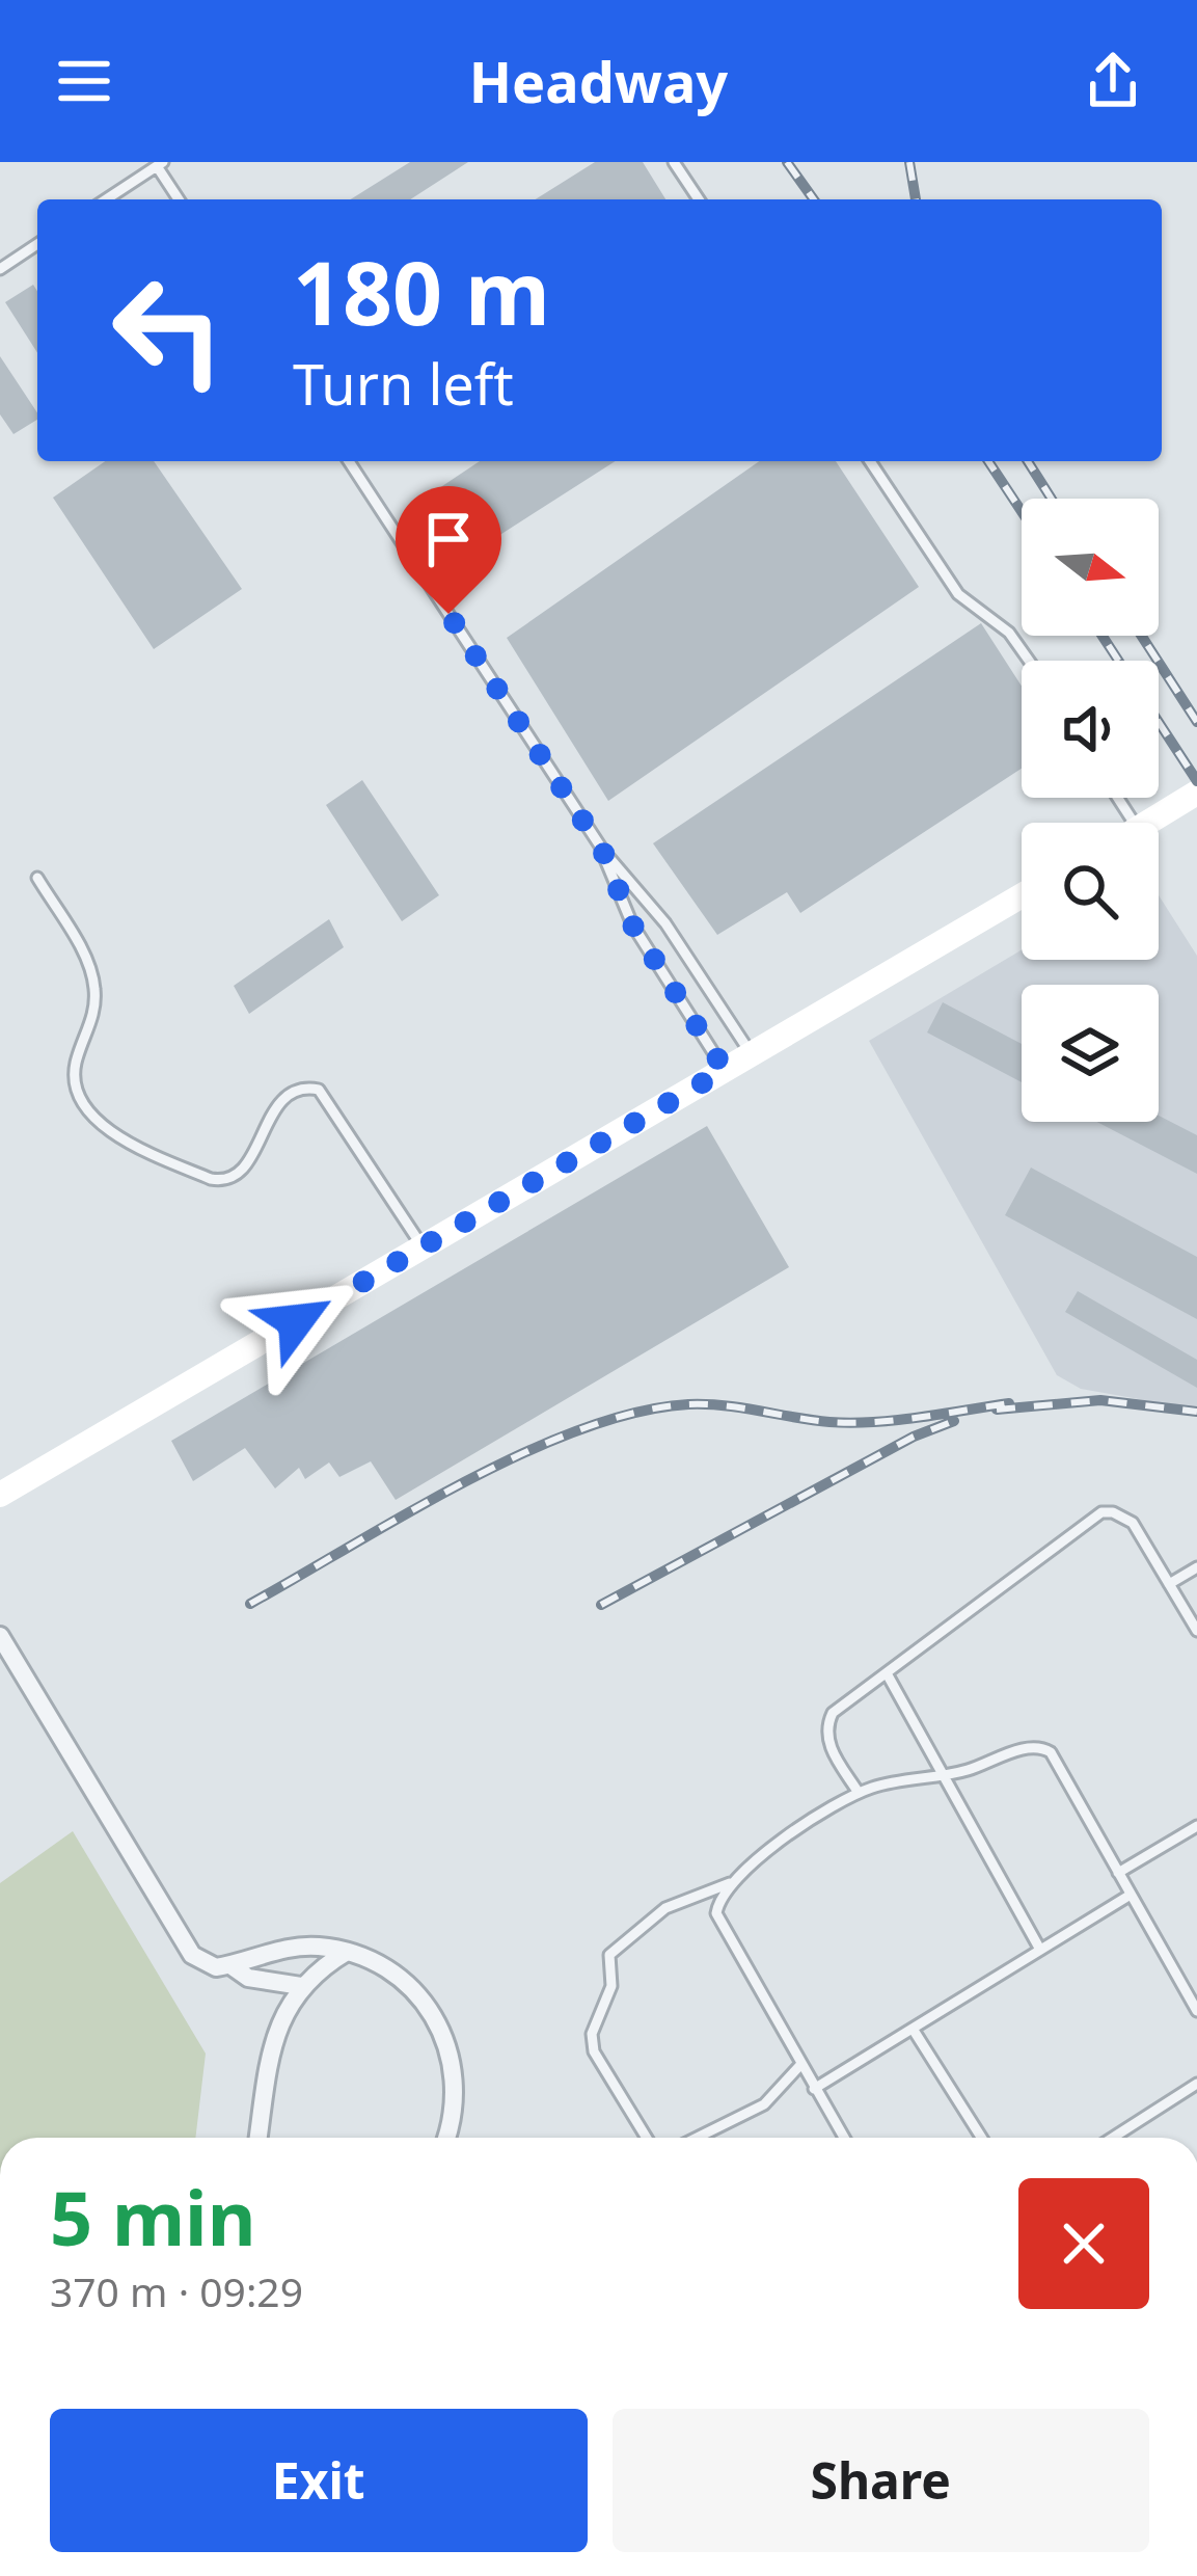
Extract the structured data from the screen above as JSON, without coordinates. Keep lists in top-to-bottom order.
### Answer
{
  "north": "right",
  "page": {
    "header": "Headway",
    "turn": ["180 m", "Turn left"],
    "heading": ["5 min", "370 m · 09:29"],
    "buttons": ["Exit", "Share"]
  }
}
